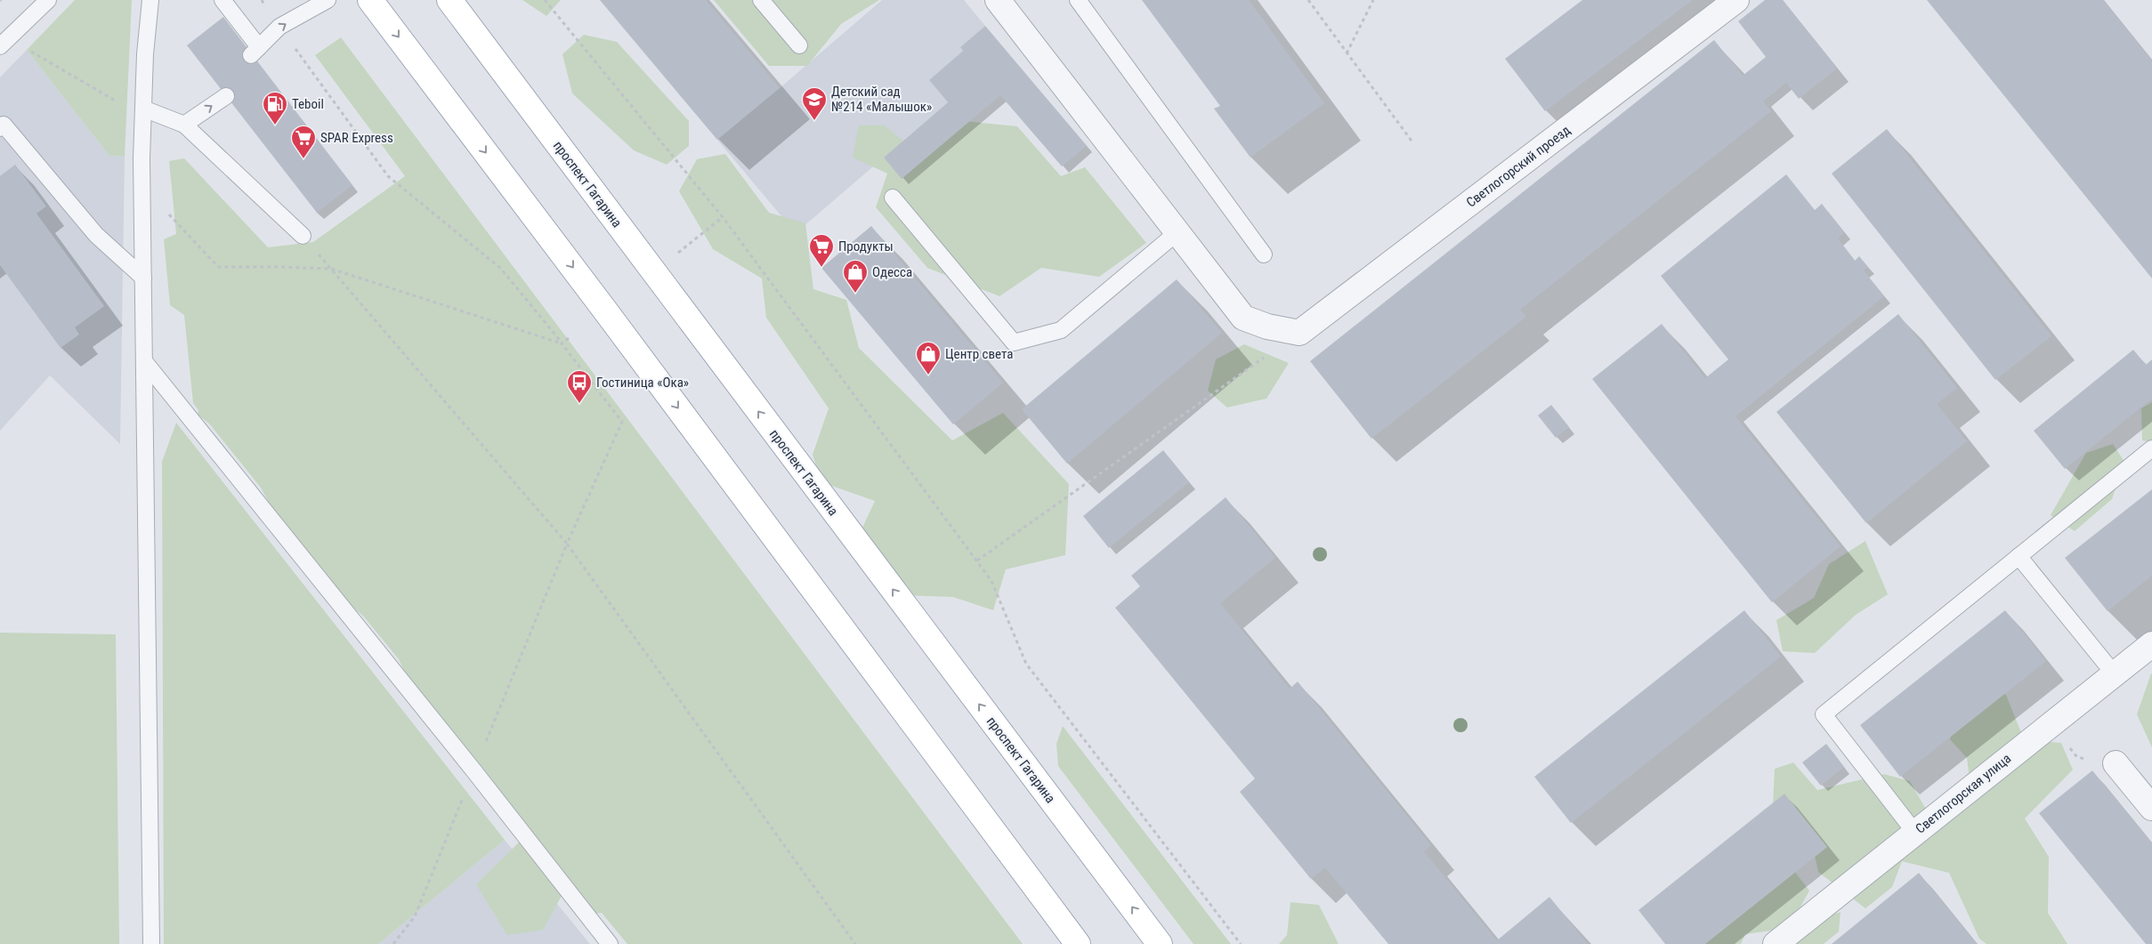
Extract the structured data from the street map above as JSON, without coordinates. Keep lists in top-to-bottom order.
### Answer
{
  "streets": {
    "main road": ["проспект Гагарина"],
    "street": ["Светлогорский проезд", "Светлогорская улица"]
  },
  "places": {
    "school or university": ["Детский сад №214 «Малышок»"],
    "fuel station": ["Teboil"],
    "supermarket": ["SPAR Express", "Продукты"],
    "shop": ["Одесса", "Центр света"],
    "bus stop": ["Гостиница «Ока»"]
  }
}
